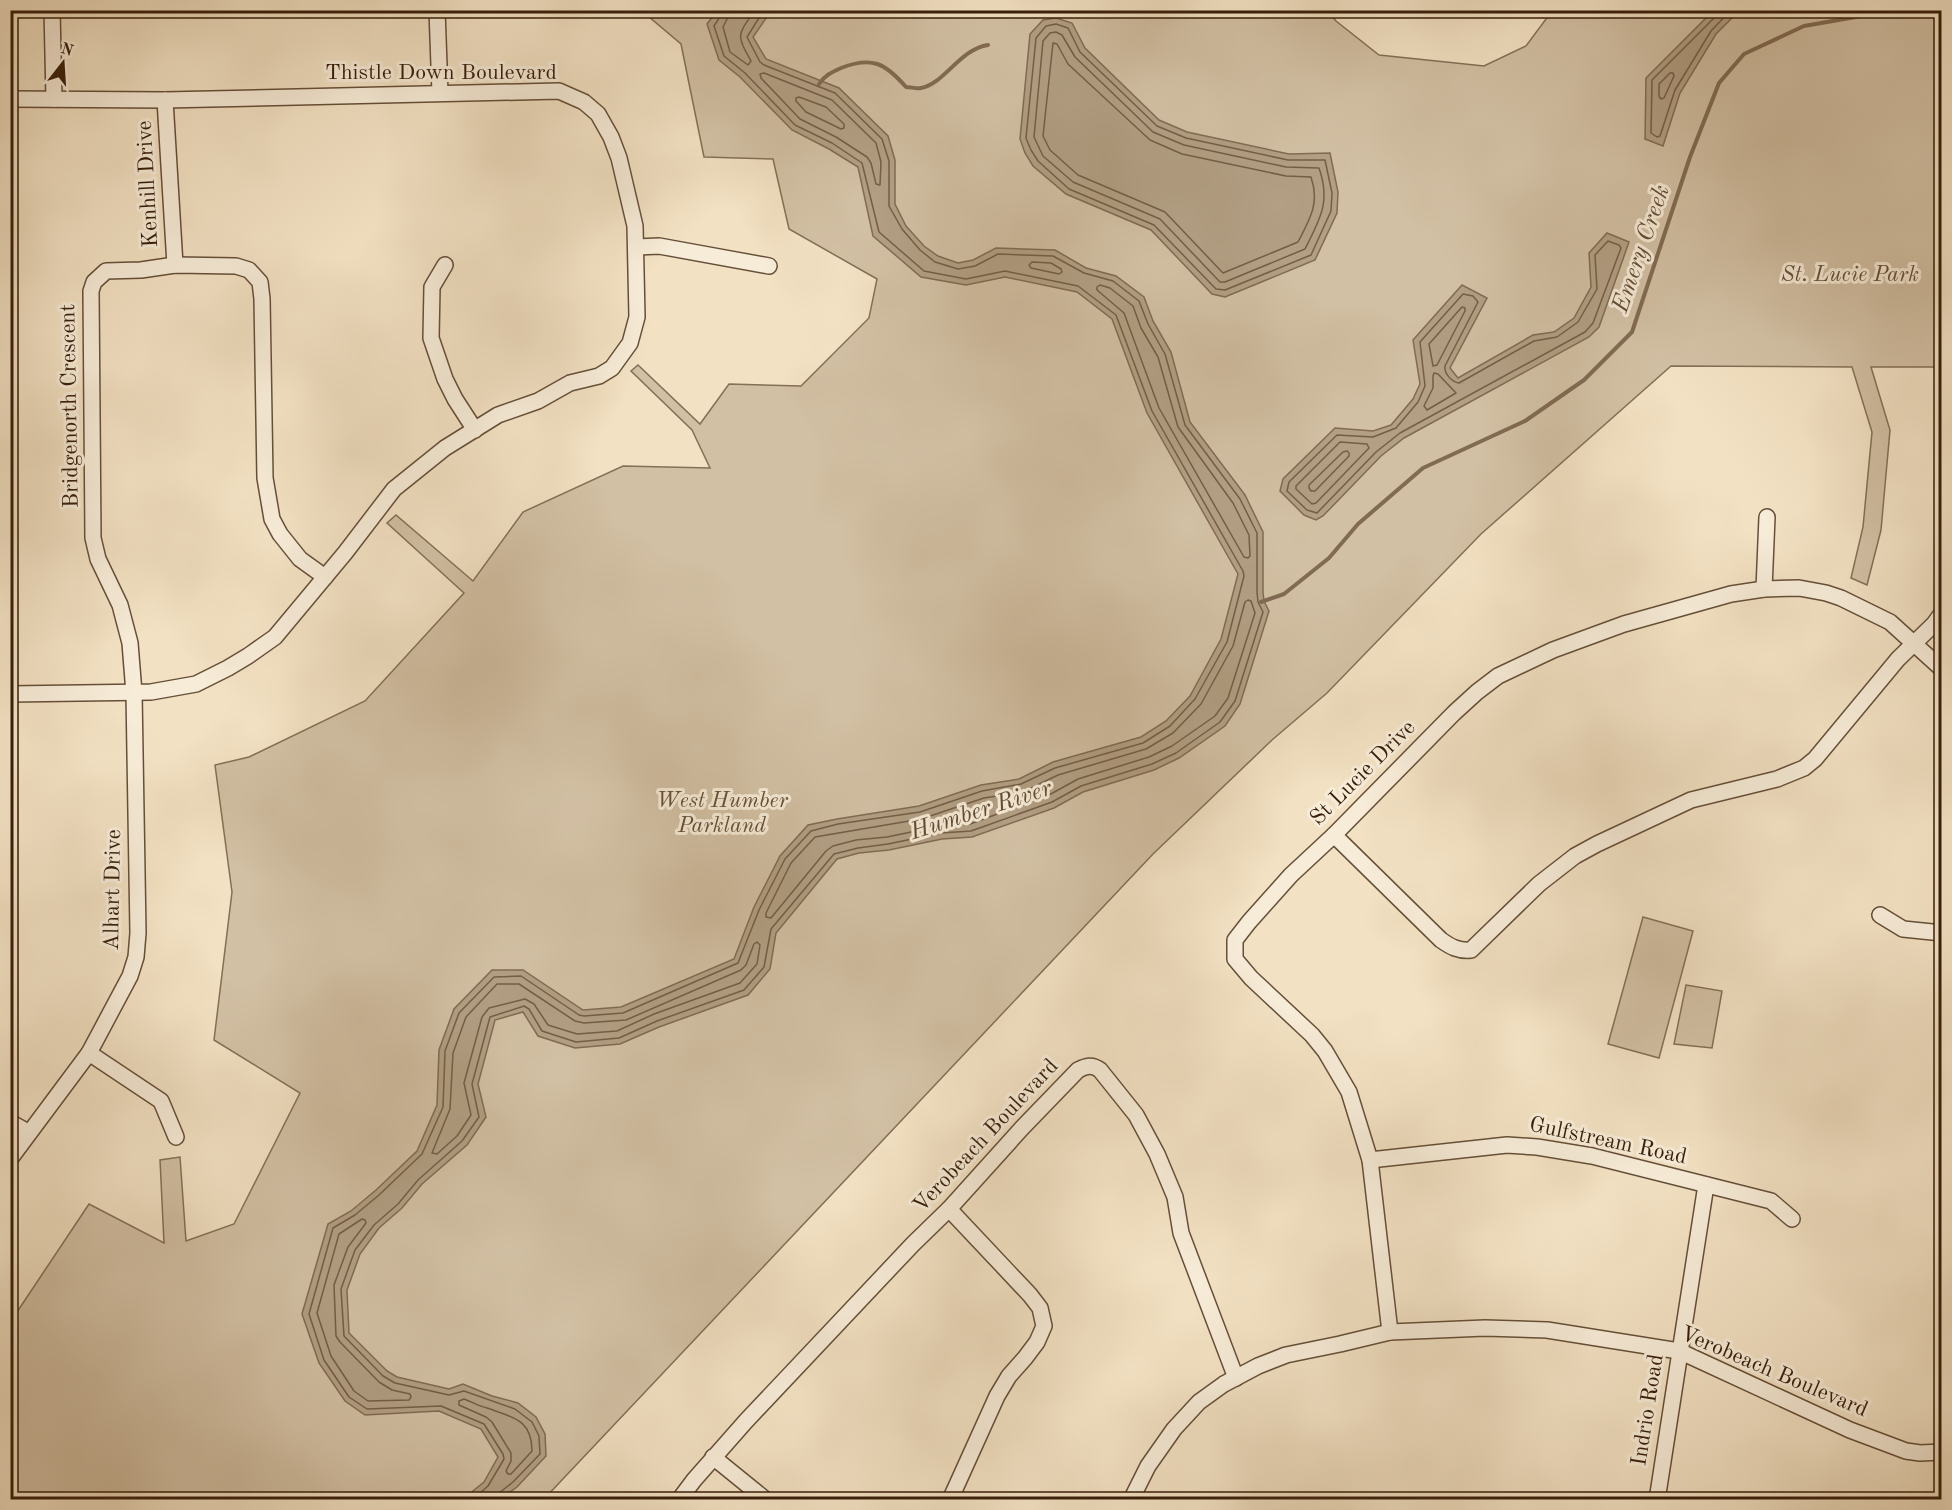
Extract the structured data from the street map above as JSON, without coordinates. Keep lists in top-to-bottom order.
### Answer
{
  "streets": {
    "street": [
      "Thistle Down Boulevard",
      "Kenhill Drive",
      "Bridgenorth Crescent",
      "St Lucie Drive",
      "Alhart Drive",
      "Verobeach Boulevard",
      "Gulfstream Road",
      "Indrio Road"
    ]
  },
  "crossings": [
    ["Thistle Down Boulevard", "Kenhill Drive"],
    ["Thistle Down Boulevard", "Bridgenorth Crescent"],
    ["Thistle Down Boulevard", "Alhart Drive"],
    ["Kenhill Drive", "Bridgenorth Crescent"],
    ["Bridgenorth Crescent", "Alhart Drive"],
    ["St Lucie Drive", "Verobeach Boulevard"],
    ["St Lucie Drive", "Gulfstream Road"],
    ["Verobeach Boulevard", "Indrio Road"],
    ["Gulfstream Road", "Indrio Road"]
  ],
  "water": ["Emery Creek", "Humber River"],
  "parks": ["St. Lucie Park", "West Humber Parkland"],
  "north": "top"
}
